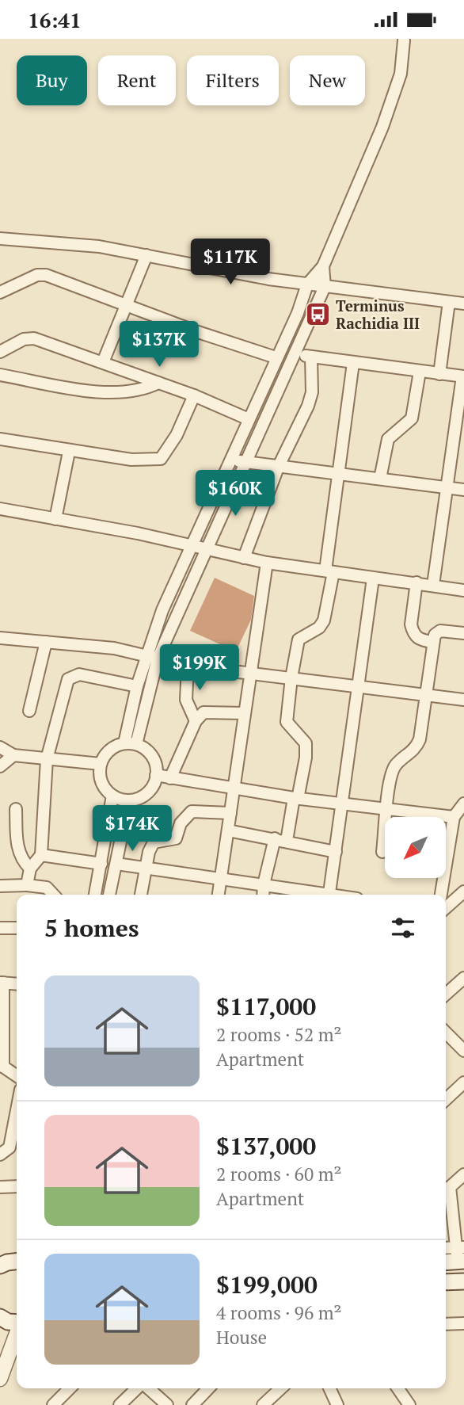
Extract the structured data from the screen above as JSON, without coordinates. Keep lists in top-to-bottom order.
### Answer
{
  "places": {
    "bus stop": ["Terminus Rachidia III"]
  },
  "north": "bottom left",
  "page": {
    "status": "16:41",
    "chip": [
      "Buy",
      "Rent",
      "Filters",
      "New"
    ],
    "price": [
      "$117K",
      "$137K",
      "$160K",
      "$199K",
      "$174K"
    ],
    "heading": "5 homes",
    "list": [
      {
        "name": "$117,000",
        "note": "2 rooms · 52 m² · Apartment"
      },
      {
        "name": "$137,000",
        "note": "2 rooms · 60 m² · Apartment"
      },
      {
        "name": "$199,000",
        "note": "4 rooms · 96 m² · House"
      }
    ]
  }
}
